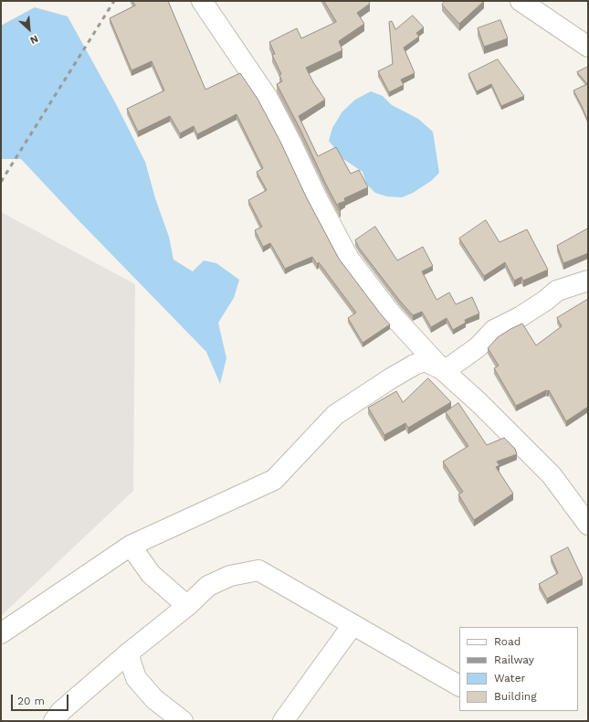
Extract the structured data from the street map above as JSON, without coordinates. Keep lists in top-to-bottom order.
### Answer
{
  "legend": [
    "Road",
    "Railway",
    "Water",
    "Building"
  ],
  "scale_bar": "20 m",
  "north": "bottom right"
}
